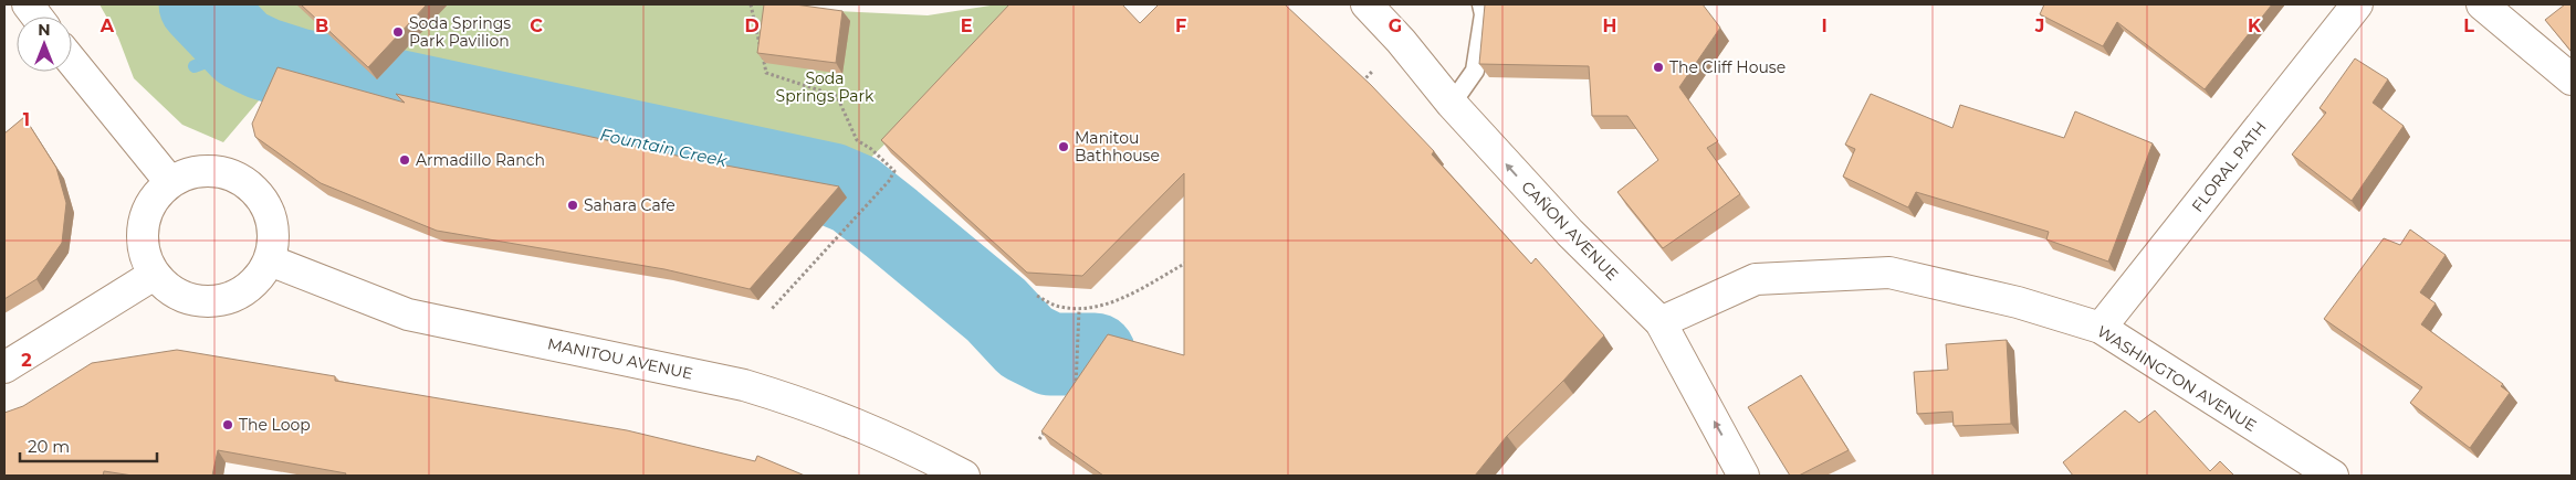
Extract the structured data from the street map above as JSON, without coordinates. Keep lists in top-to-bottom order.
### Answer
{
  "streets": {
    "street": [
      "FLORAL PATH",
      "CAÑON AVENUE",
      "MANITOU AVENUE",
      "WASHINGTON AVENUE"
    ]
  },
  "crossings": [
    ["FLORAL PATH", "WASHINGTON AVENUE"],
    ["CAÑON AVENUE", "WASHINGTON AVENUE"]
  ],
  "one_way": ["CAÑON AVENUE"],
  "water": ["Fountain Creek"],
  "parks": ["Soda Springs Park"],
  "places": [
    "Soda Springs Park Pavilion",
    "The Cliff House",
    "Manitou Bathhouse",
    "Armadillo Ranch",
    "Sahara Cafe",
    "The Loop"
  ],
  "scale_bar": "20 m",
  "north": "top",
  "grid": {
    "columns": [
      "A",
      "B",
      "C",
      "D",
      "E",
      "F",
      "G",
      "H",
      "I",
      "J",
      "K",
      "L"
    ],
    "rows": ["1", "2"]
  }
}
